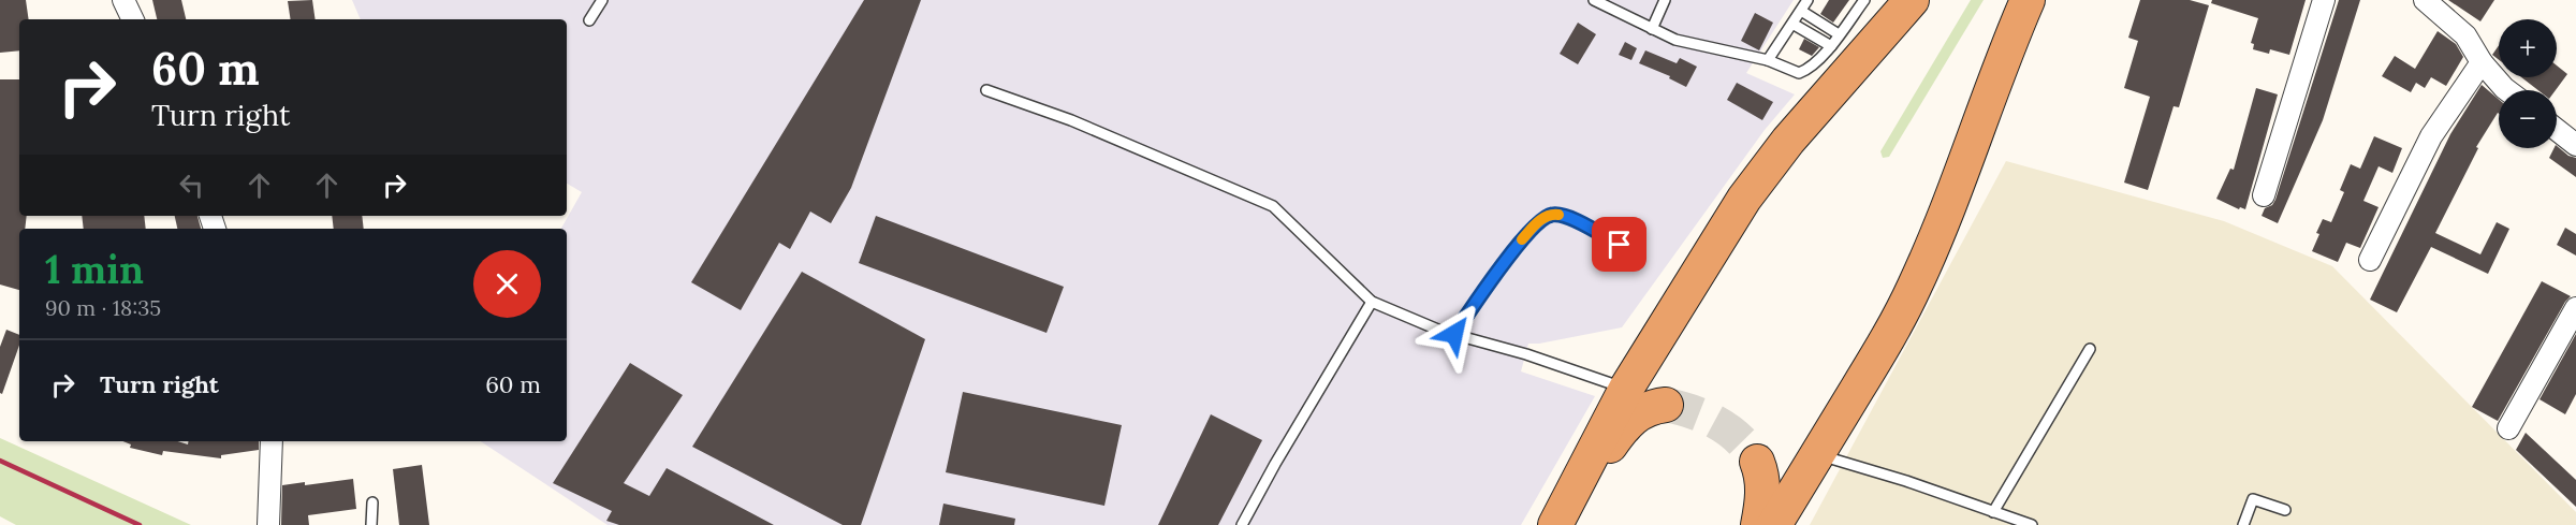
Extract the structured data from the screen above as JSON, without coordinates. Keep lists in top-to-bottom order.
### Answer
{
  "page": {
    "map_buttons": ["+", "−"],
    "turn": ["60 m", "Turn right"],
    "heading": ["1 min", "90 m · 18:35"],
    "list": [
      {
        "name": "Turn right",
        "value": "60 m"
      }
    ]
  }
}
